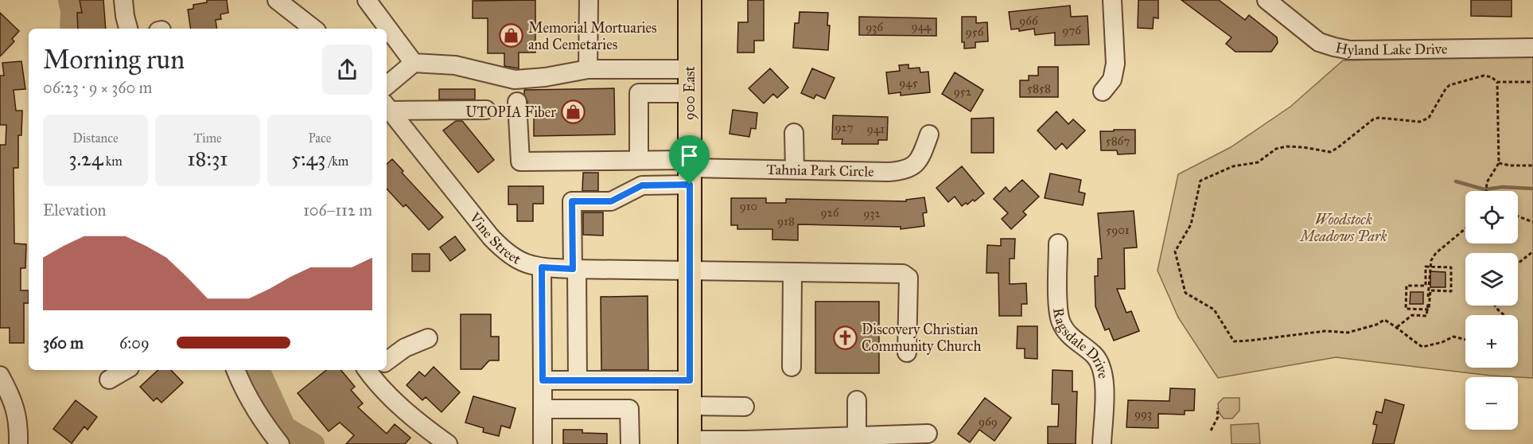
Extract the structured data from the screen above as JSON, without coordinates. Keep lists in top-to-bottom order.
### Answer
{
  "streets": {
    "main road": ["900 East"],
    "street": [
      "Hyland Lake Drive",
      "Tahnia Park Circle",
      "Vine Street",
      "Ragsdale Drive"
    ]
  },
  "crossings": [
    ["900 East", "Tahnia Park Circle"],
    ["900 East", "Vine Street"]
  ],
  "parks": ["Woodstock Meadows Park"],
  "places": {
    "shop": ["Memorial Mortuaries and Cemetaries", "UTOPIA Fiber"],
    "church": ["Discovery Christian Community Church"]
  },
  "house_numbers": [
    "966",
    "944",
    "936",
    "976",
    "956",
    "945",
    "5858",
    "952",
    "927",
    "941",
    "5867",
    "910",
    "926",
    "932",
    "918",
    "5901",
    "993",
    "969"
  ],
  "page": {
    "heading": ["Morning run", "06:23 · 9 × 360 m"],
    "stats": [
      ["Distance", "3.24 km"],
      ["Time", "18:31"],
      ["Pace", "5:43 /km"]
    ],
    "map_buttons": ["+", "−"],
    "chart": ["Elevation", "106–112 m"],
    "list": [
      {
        "name": "360 m",
        "note": "6:09"
      }
    ]
  }
}
